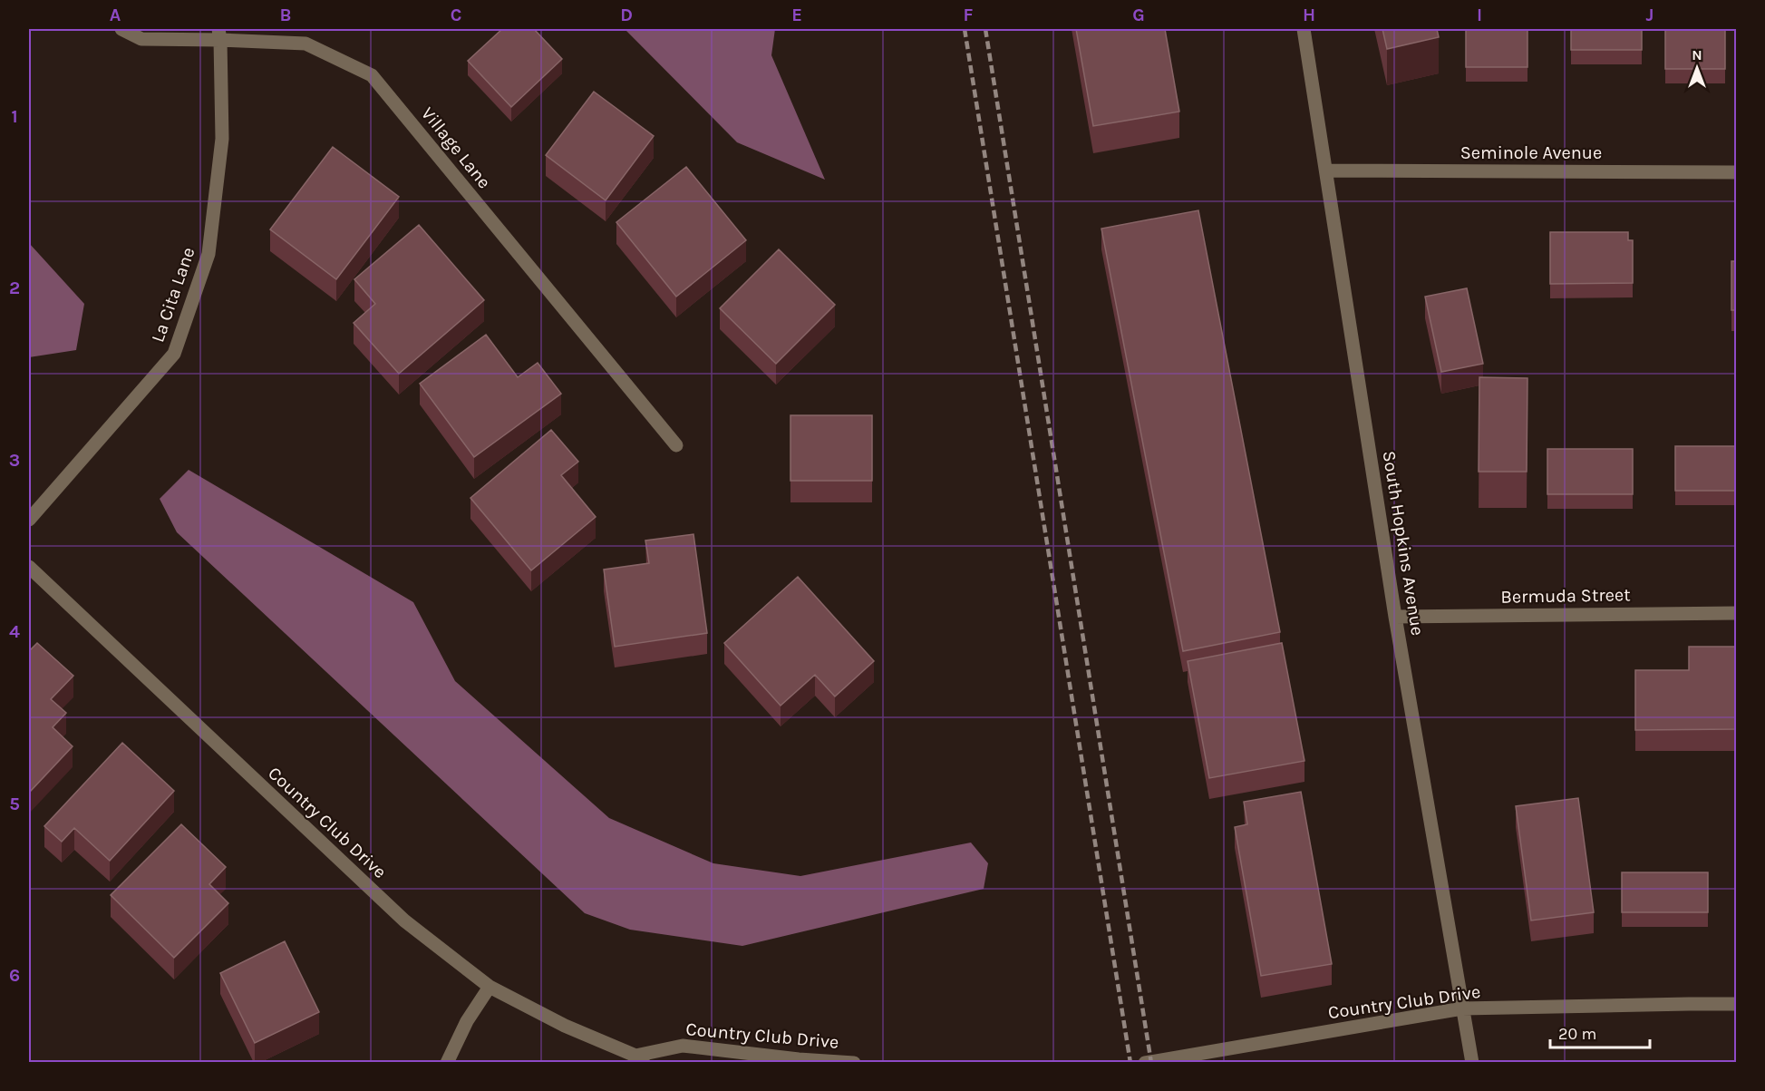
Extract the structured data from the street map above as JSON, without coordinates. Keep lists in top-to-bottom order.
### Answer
{
  "streets": {
    "street": [
      "Village Lane",
      "Seminole Avenue",
      "La Cita Lane",
      "South Hopkins Avenue",
      "Bermuda Street",
      "Country Club Drive"
    ]
  },
  "crossings": [
    ["Village Lane", "La Cita Lane"],
    ["Seminole Avenue", "South Hopkins Avenue"],
    ["South Hopkins Avenue", "Bermuda Street"],
    ["South Hopkins Avenue", "Country Club Drive"]
  ],
  "scale_bar": "20 m",
  "north": "top",
  "grid": {
    "columns": [
      "A",
      "B",
      "C",
      "D",
      "E",
      "F",
      "G",
      "H",
      "I",
      "J"
    ],
    "rows": [
      "1",
      "2",
      "3",
      "4",
      "5",
      "6"
    ]
  }
}
